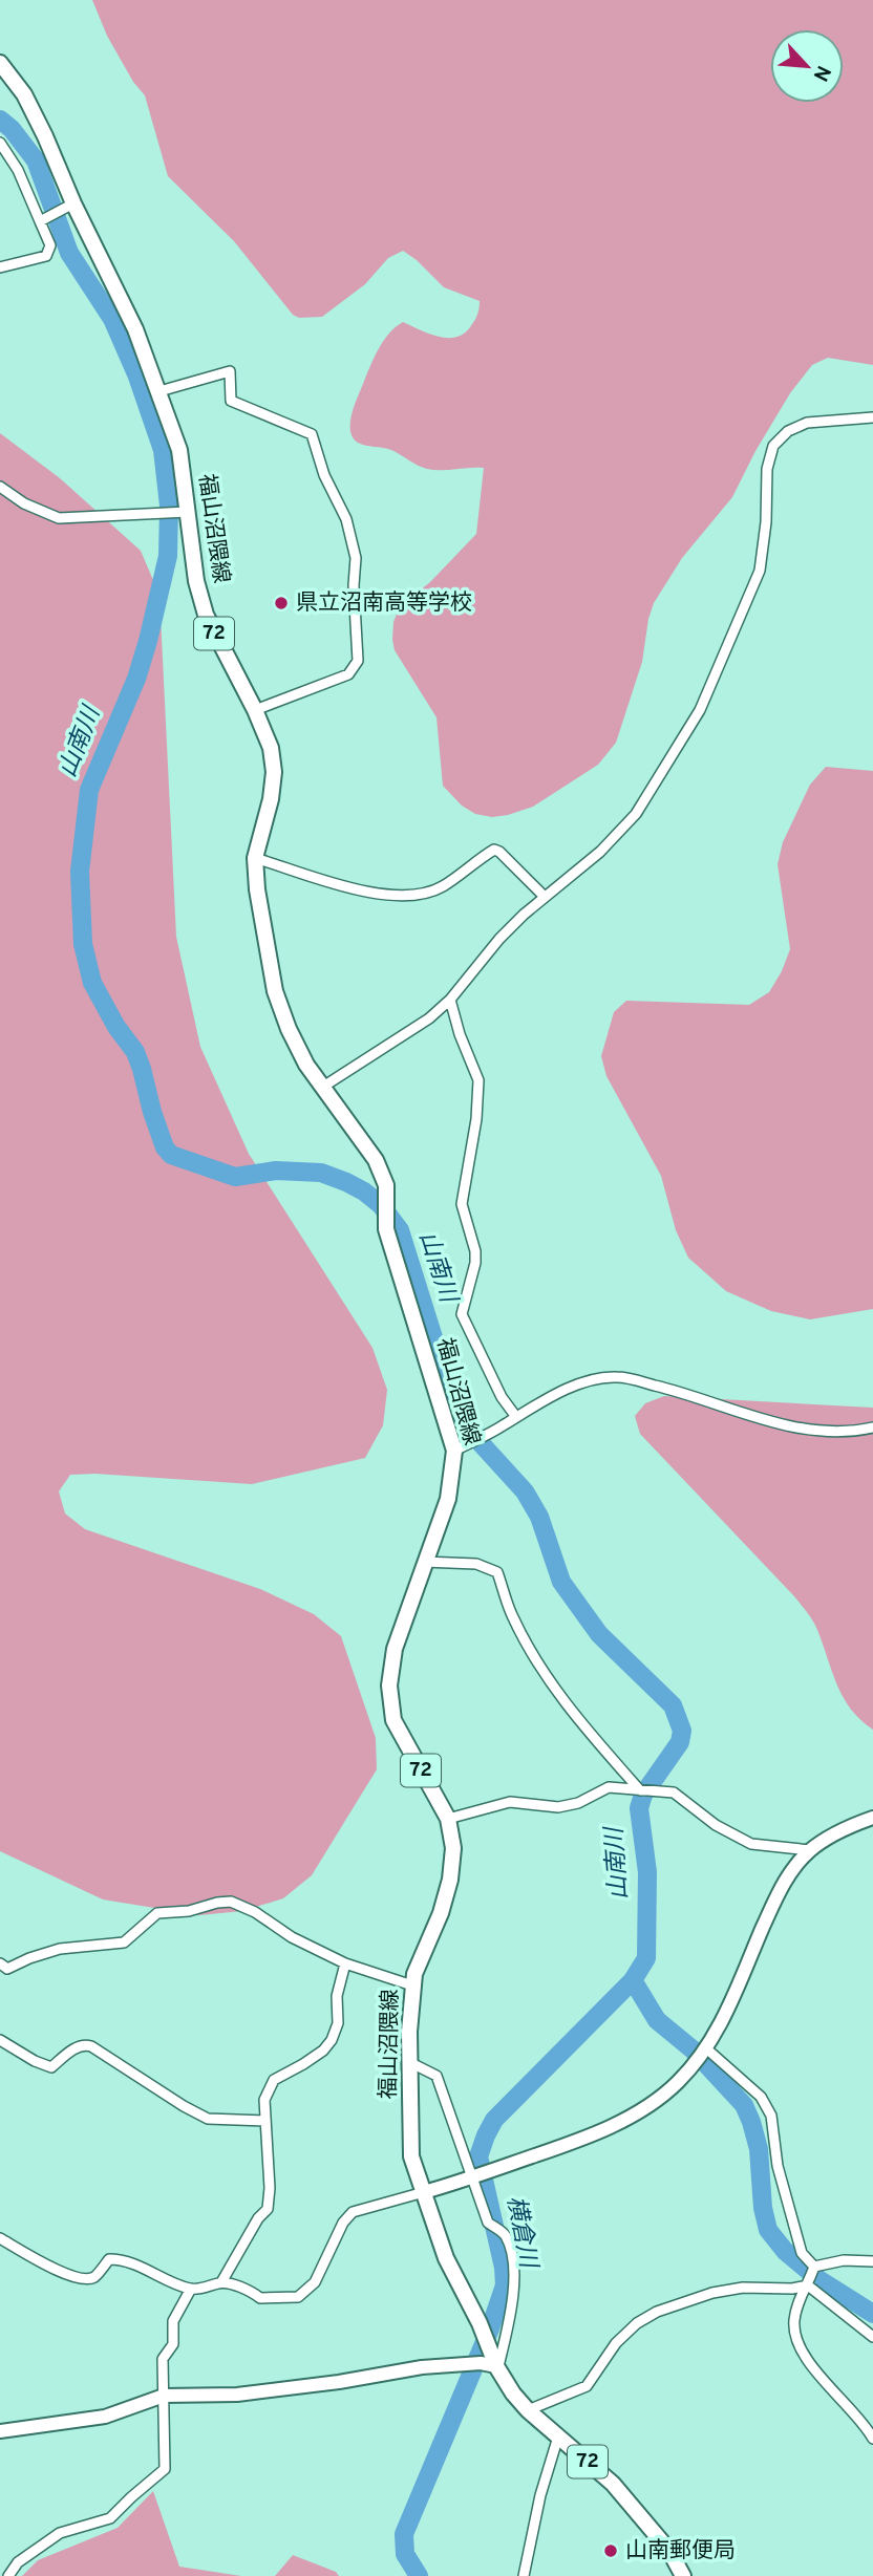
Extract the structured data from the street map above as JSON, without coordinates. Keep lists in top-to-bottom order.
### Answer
{
  "streets": {
    "main road": ["福山沼隈線", "72"]
  },
  "water": ["山南川", "横倉川"],
  "places": ["県立沼南高等学校", "山南郵便局"],
  "north": "bottom right"
}
